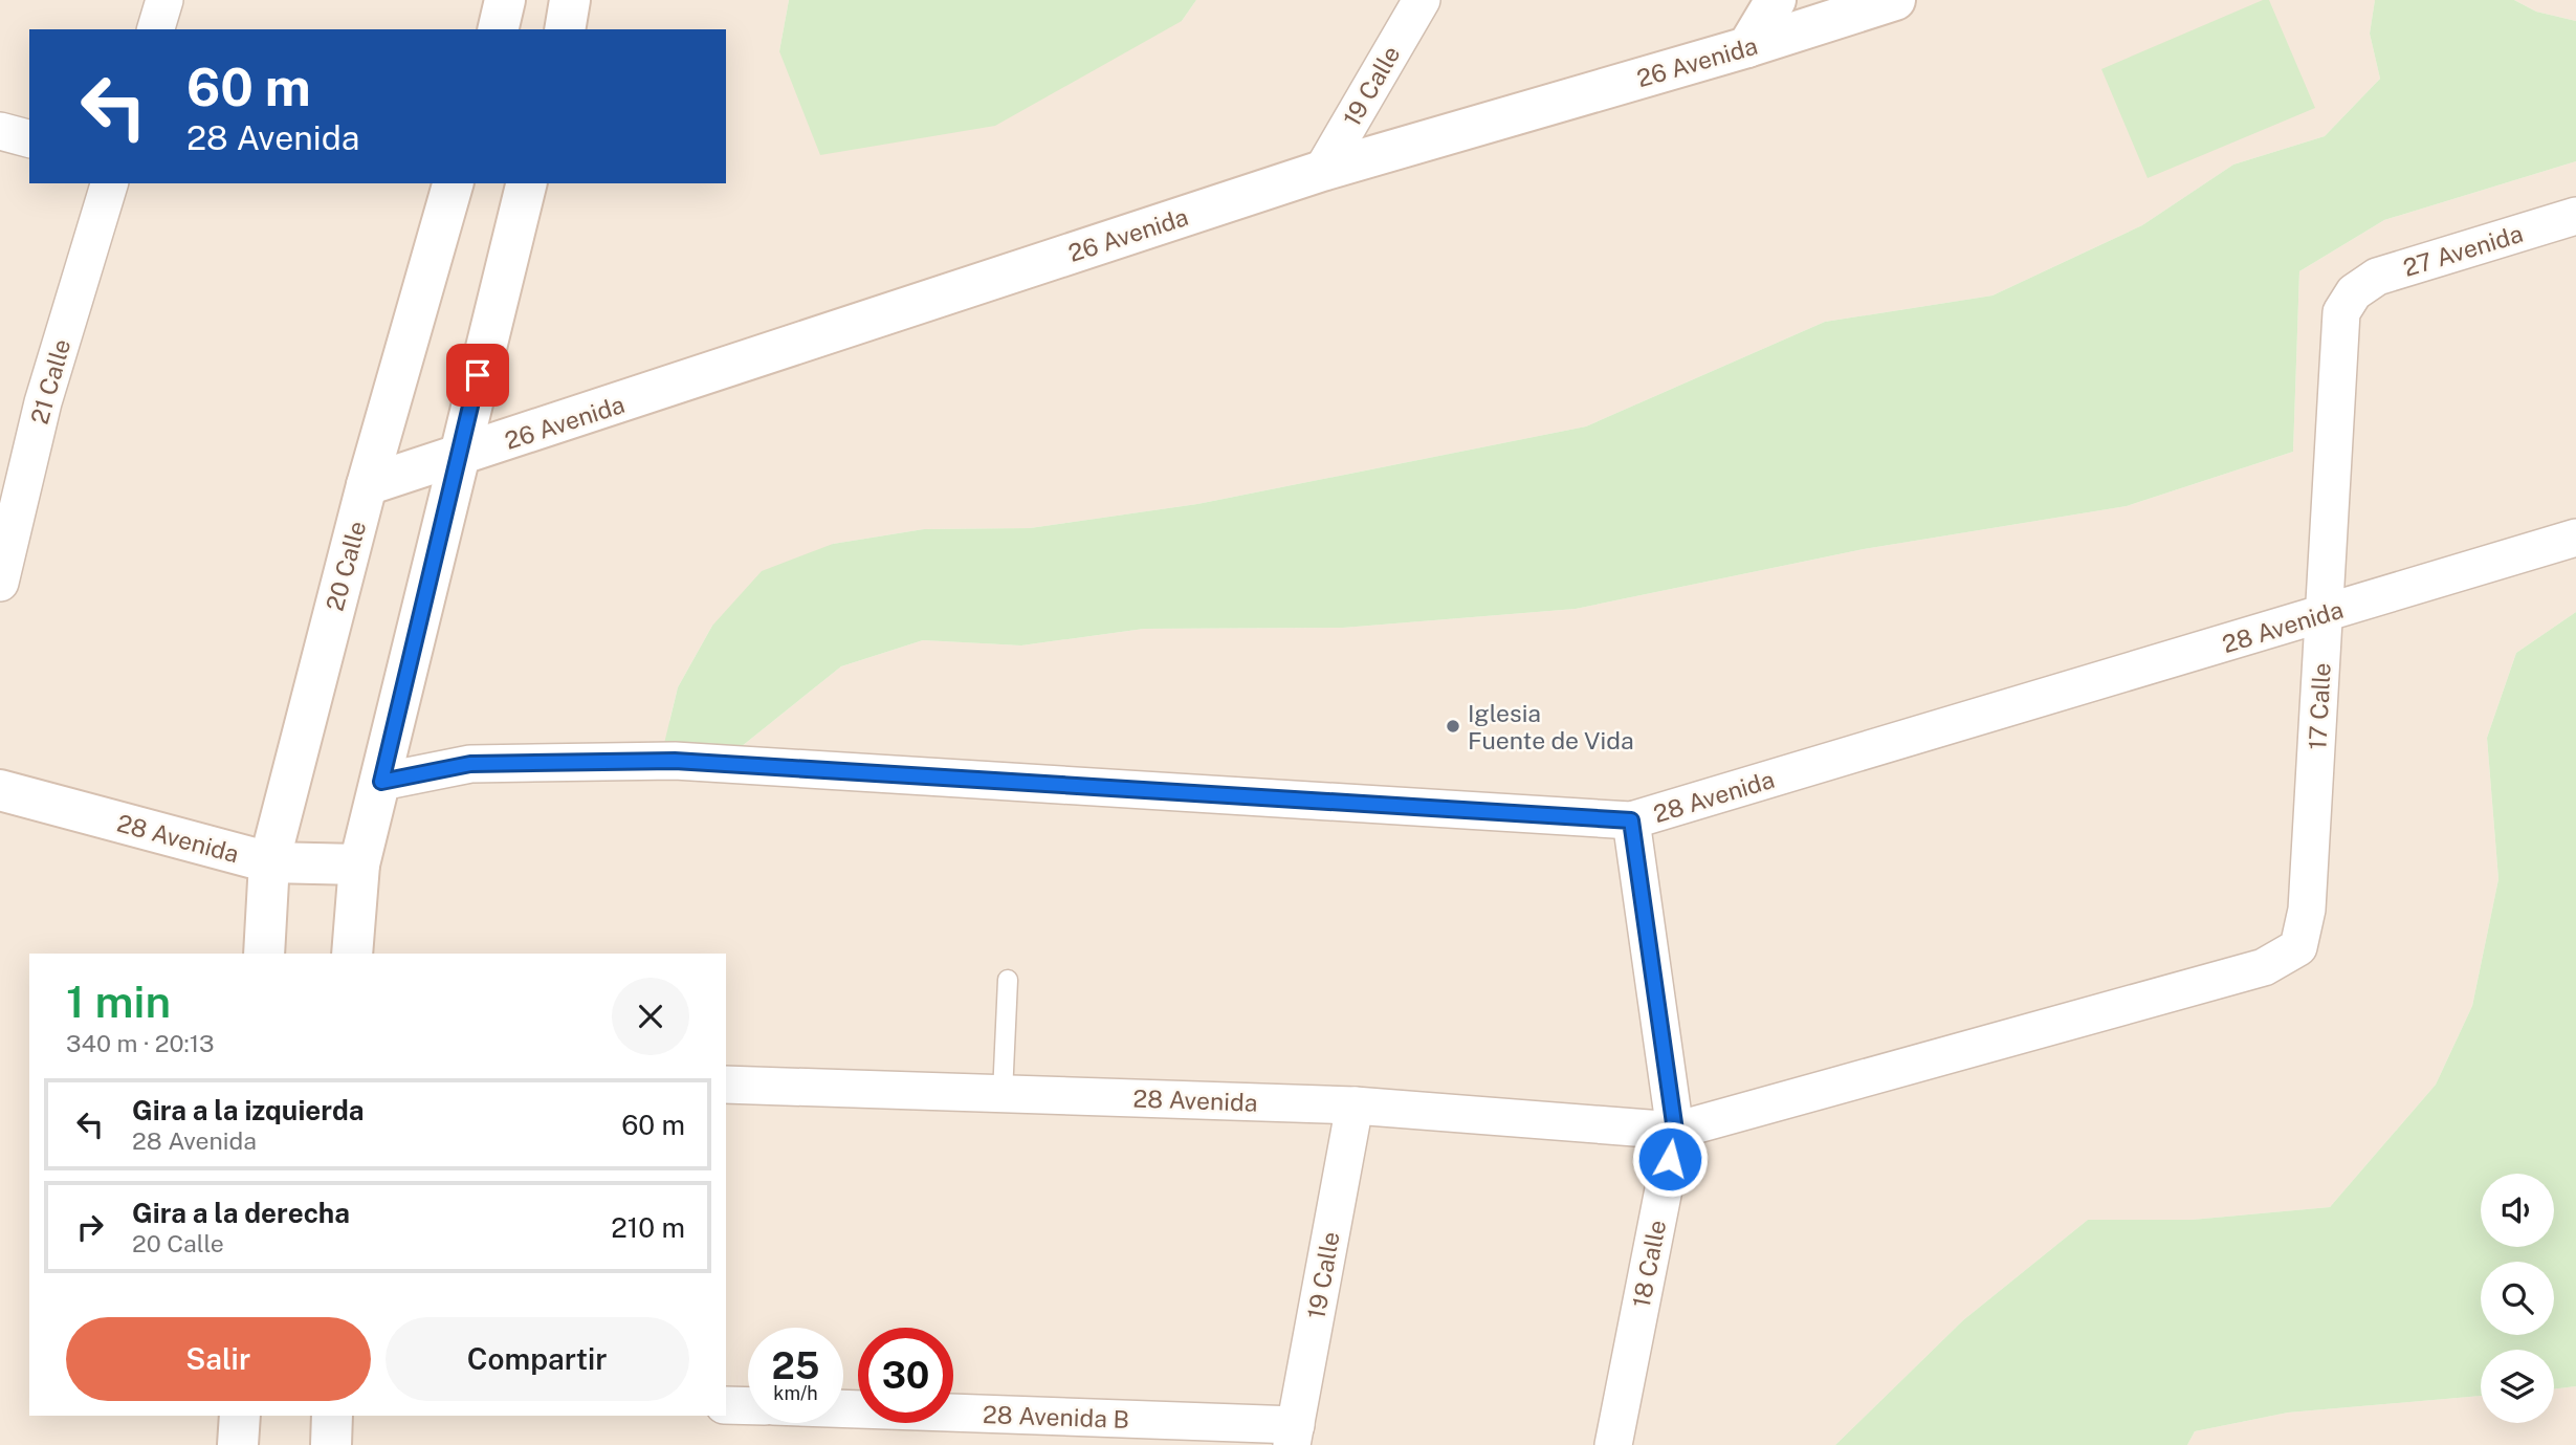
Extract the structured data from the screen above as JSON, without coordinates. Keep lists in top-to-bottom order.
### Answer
{
  "streets": {
    "main road": ["26 Avenida", "20 Calle", "28 Avenida"],
    "street": [
      "19 Calle",
      "27 Avenida",
      "21 Calle",
      "17 Calle",
      "18 Calle",
      "28 Avenida B"
    ]
  },
  "crossings": [
    ["26 Avenida", "19 Calle"],
    ["26 Avenida", "20 Calle"],
    ["19 Calle", "28 Avenida"],
    ["19 Calle", "28 Avenida B"],
    ["27 Avenida", "17 Calle"],
    ["20 Calle", "28 Avenida"],
    ["28 Avenida", "17 Calle"],
    ["28 Avenida", "18 Calle"]
  ],
  "places": ["Iglesia Fuente de Vida"],
  "page": {
    "turn": ["60 m", "28 Avenida"],
    "heading": ["1 min", "340 m · 20:13"],
    "list": [
      {
        "name": "Gira a la izquierda",
        "note": "28 Avenida",
        "value": "60 m"
      },
      {
        "name": "Gira a la derecha",
        "note": "20 Calle",
        "value": "210 m"
      }
    ],
    "buttons": ["Salir", "Compartir"],
    "speed": "25 km/h",
    "limit": "30"
  }
}
